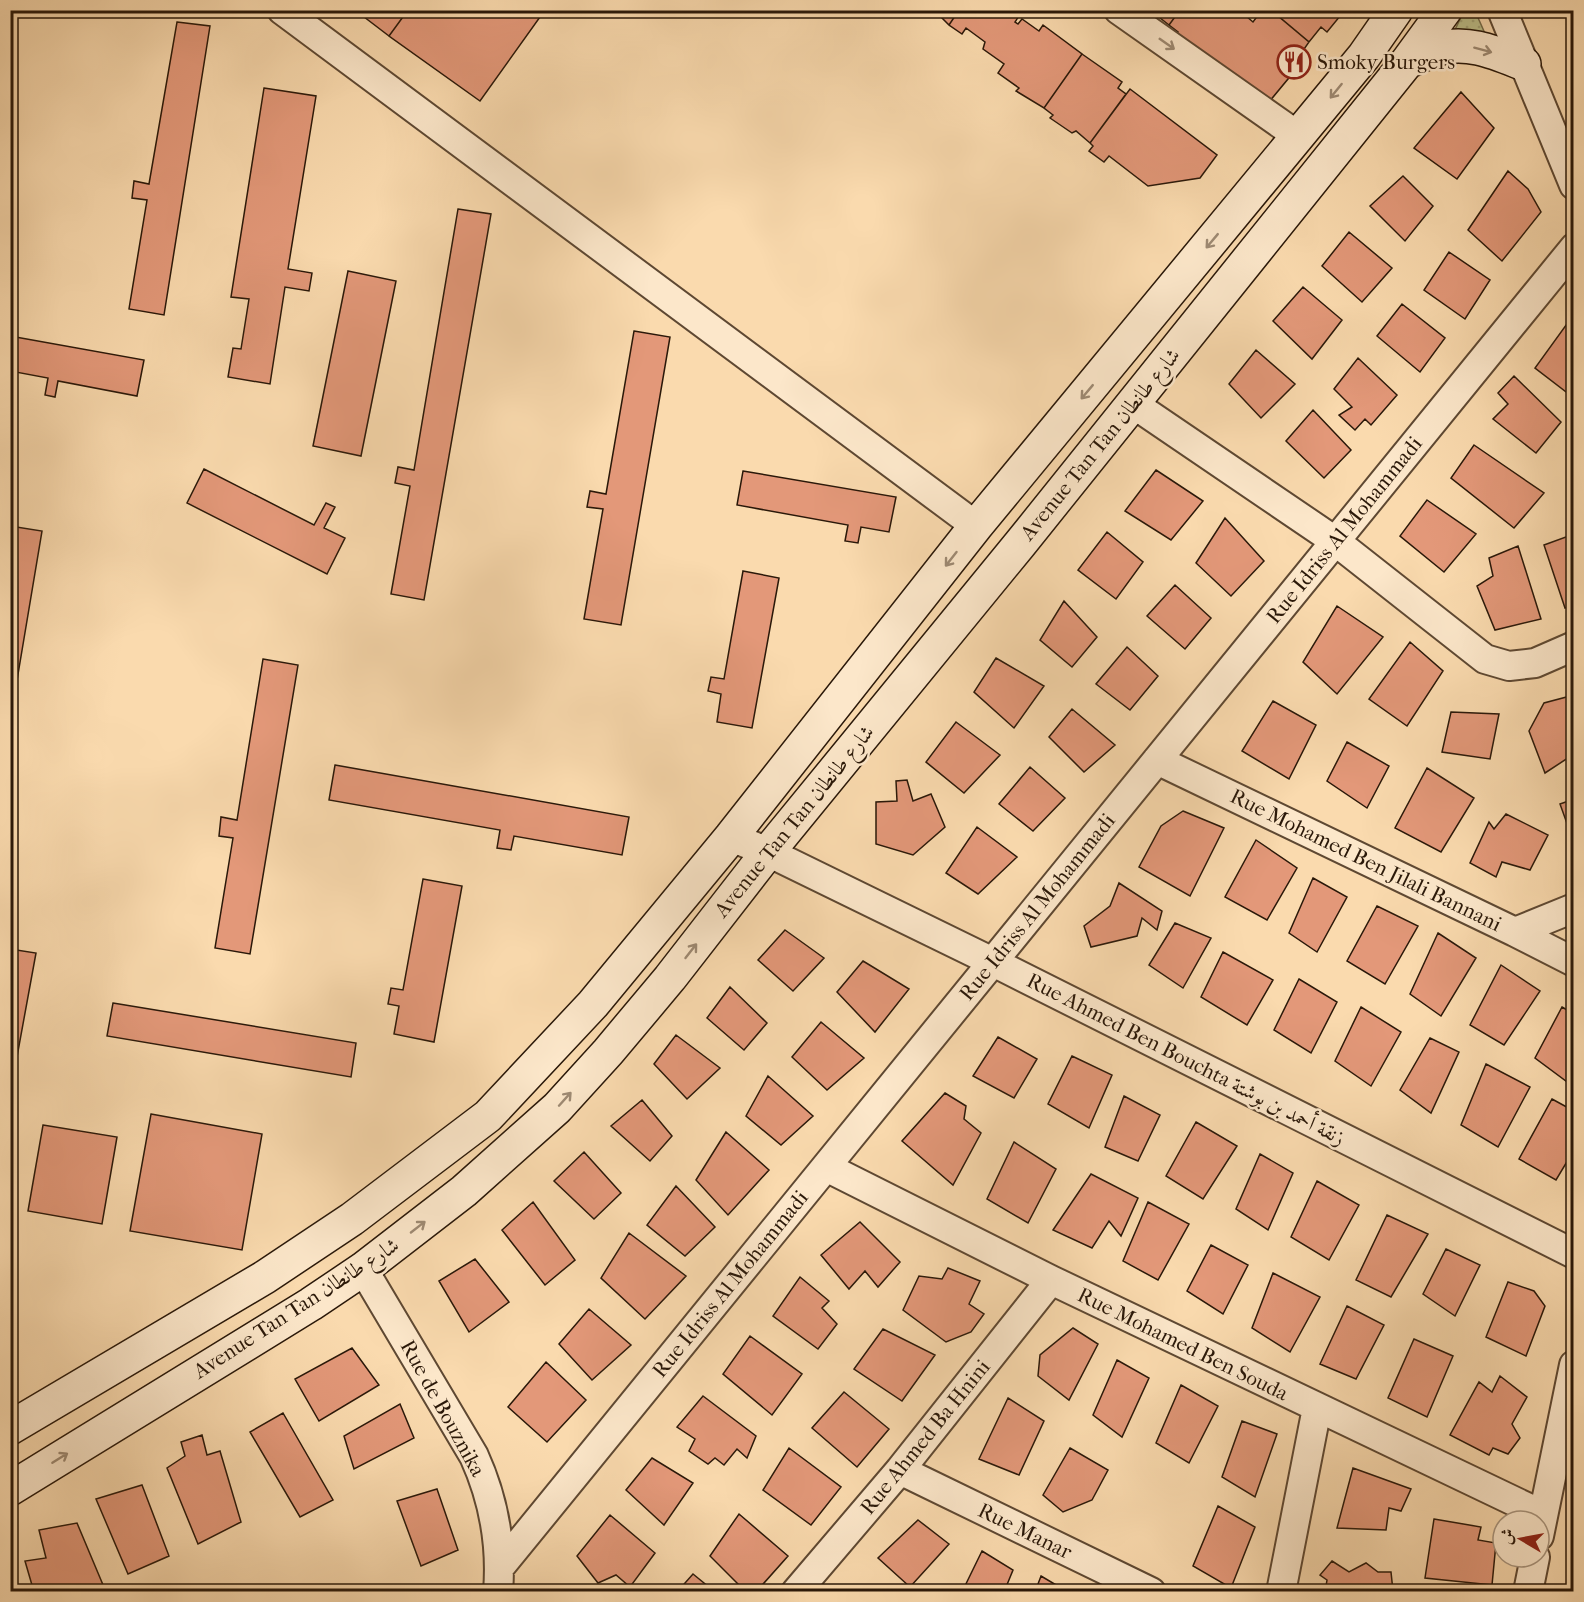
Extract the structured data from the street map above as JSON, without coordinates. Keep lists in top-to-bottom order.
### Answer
{
  "streets": {
    "main road": ["Avenue Tan Tan شارع طانطان"],
    "street": [
      "Rue Idriss Al Mohammadi",
      "Rue Mohamed Ben Jilali Bannani",
      "Rue Ahmed Ben Bouchta زنقة أحمد بن بوشتة",
      "Rue Mohamed Ben Souda",
      "Rue de Bouznika",
      "Rue Ahmed Ba Hnini",
      "Rue Manar"
    ]
  },
  "crossings": [
    ["Avenue Tan Tan شارع طانطان", "Rue Ahmed Ben Bouchta زنقة أحمد بن بوشتة"],
    ["Avenue Tan Tan شارع طانطان", "Rue de Bouznika"],
    ["Rue Idriss Al Mohammadi", "Rue Mohamed Ben Jilali Bannani"],
    ["Rue Idriss Al Mohammadi", "Rue Ahmed Ben Bouchta زنقة أحمد بن بوشتة"],
    ["Rue Idriss Al Mohammadi", "Rue Mohamed Ben Souda"],
    ["Rue Idriss Al Mohammadi", "Rue de Bouznika"],
    ["Rue Mohamed Ben Souda", "Rue Ahmed Ba Hnini"],
    ["Rue Ahmed Ba Hnini", "Rue Manar"]
  ],
  "places": {
    "restaurant": ["Smoky Burgers"]
  },
  "north": "left"
}
